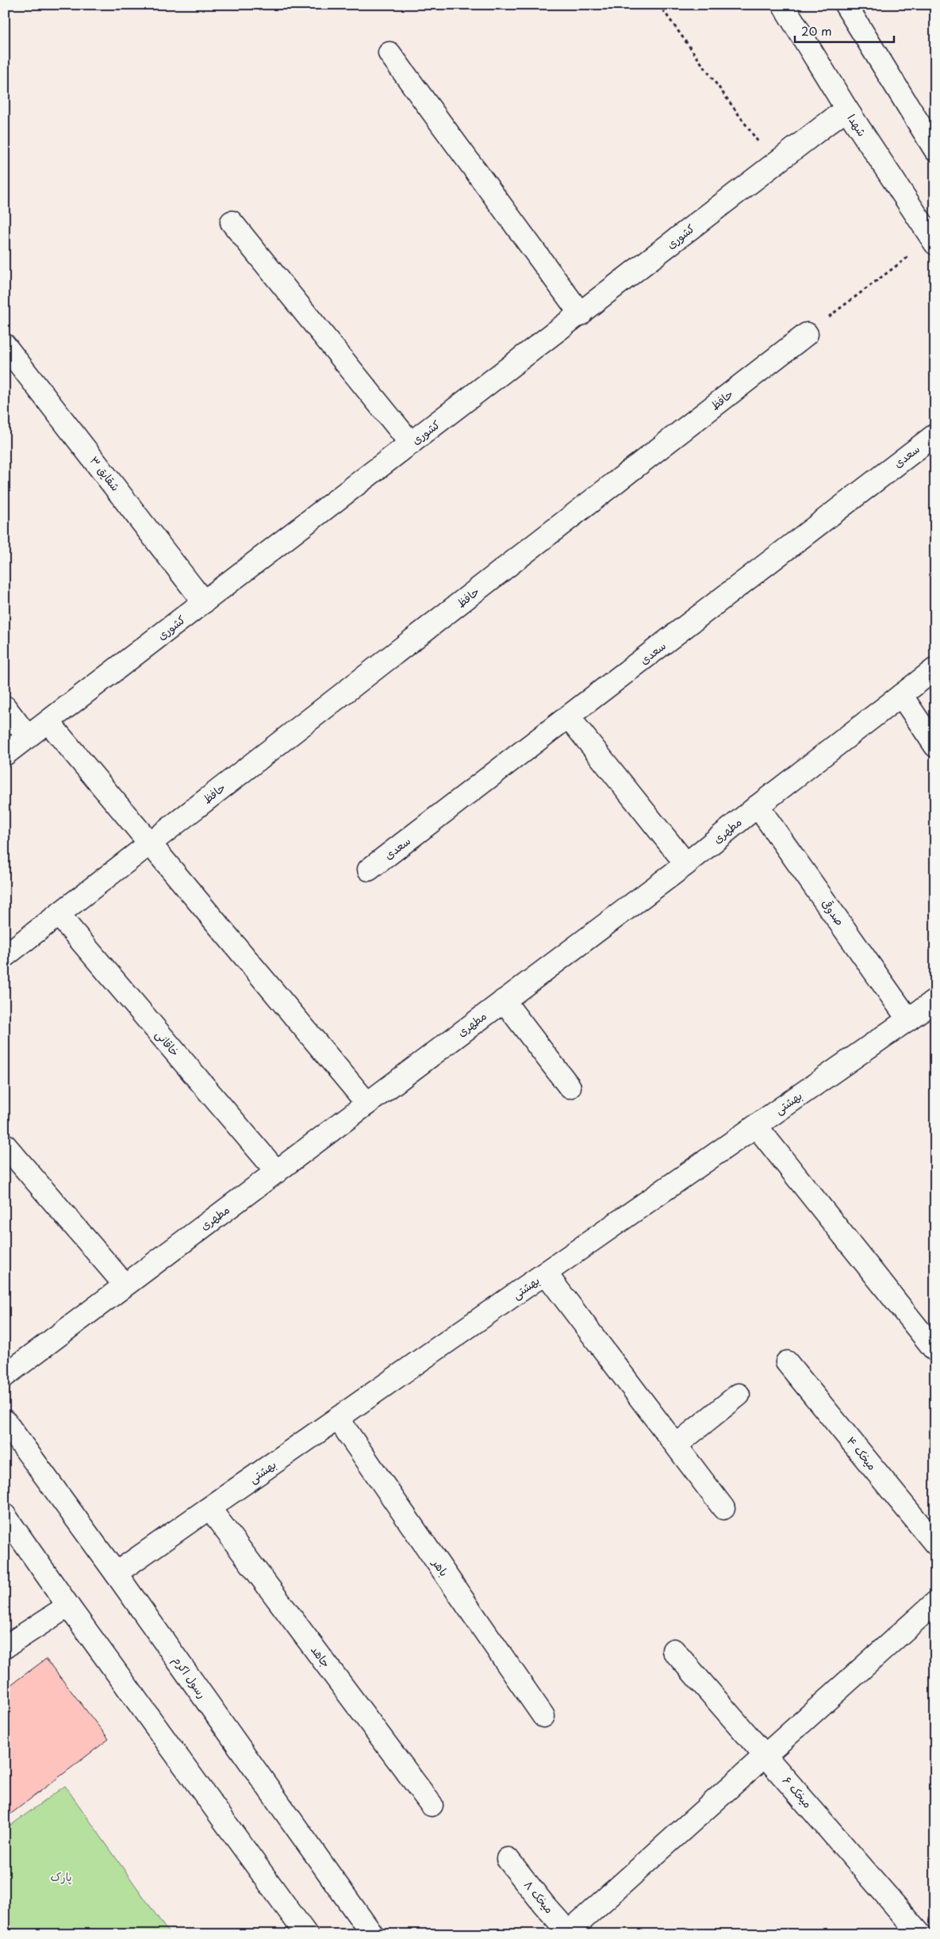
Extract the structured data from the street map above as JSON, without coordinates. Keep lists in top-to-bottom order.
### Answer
{
  "streets": {
    "street": [
      "شهدا",
      "کشوری",
      "حافظ",
      "سعدی",
      "شقایق ۳",
      "مطهری",
      "صدوقی",
      "خاقانی",
      "بهشتی",
      "میخک ۴",
      "باهر",
      "جاهد",
      "رسول اکرم",
      "میخک ۶",
      "میخک ۸"
    ]
  },
  "crossings": [
    ["شهدا", "کشوری"],
    ["کشوری", "شقایق ۳"],
    ["حافظ", "خاقانی"],
    ["مطهری", "صدوقی"],
    ["مطهری", "خاقانی"],
    ["صدوقی", "بهشتی"],
    ["بهشتی", "باهر"],
    ["بهشتی", "جاهد"],
    ["بهشتی", "رسول اکرم"]
  ],
  "parks": ["پارک"],
  "scale_bar": "20 m"
}
